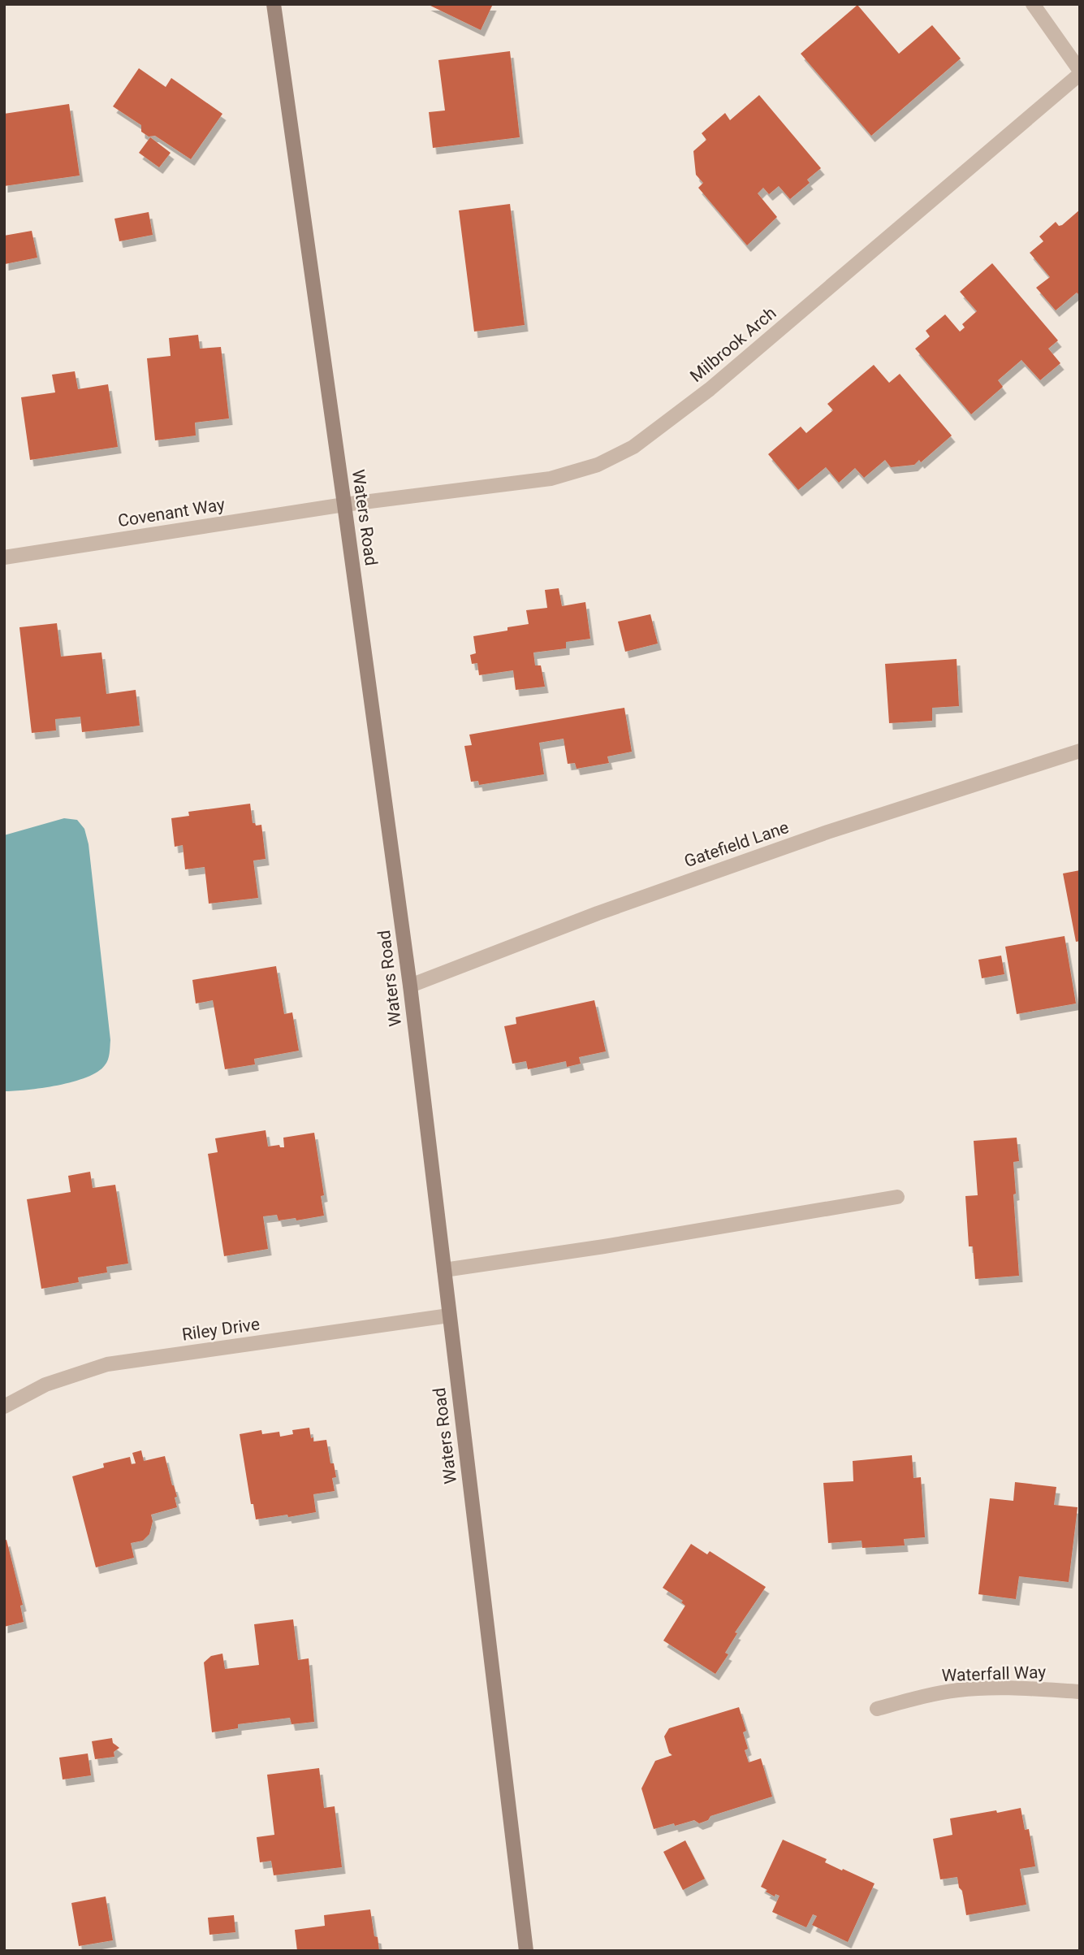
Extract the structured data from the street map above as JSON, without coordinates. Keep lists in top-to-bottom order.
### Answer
{
  "streets": {
    "street": [
      "Milbrook Arch",
      "Covenant Way",
      "Waters Road",
      "Gatefield Lane",
      "Riley Drive",
      "Waterfall Way"
    ]
  },
  "crossings": [
    ["Milbrook Arch", "Covenant Way"],
    ["Milbrook Arch", "Waters Road"],
    ["Covenant Way", "Waters Road"],
    ["Waters Road", "Gatefield Lane"],
    ["Waters Road", "Riley Drive"]
  ]
}
